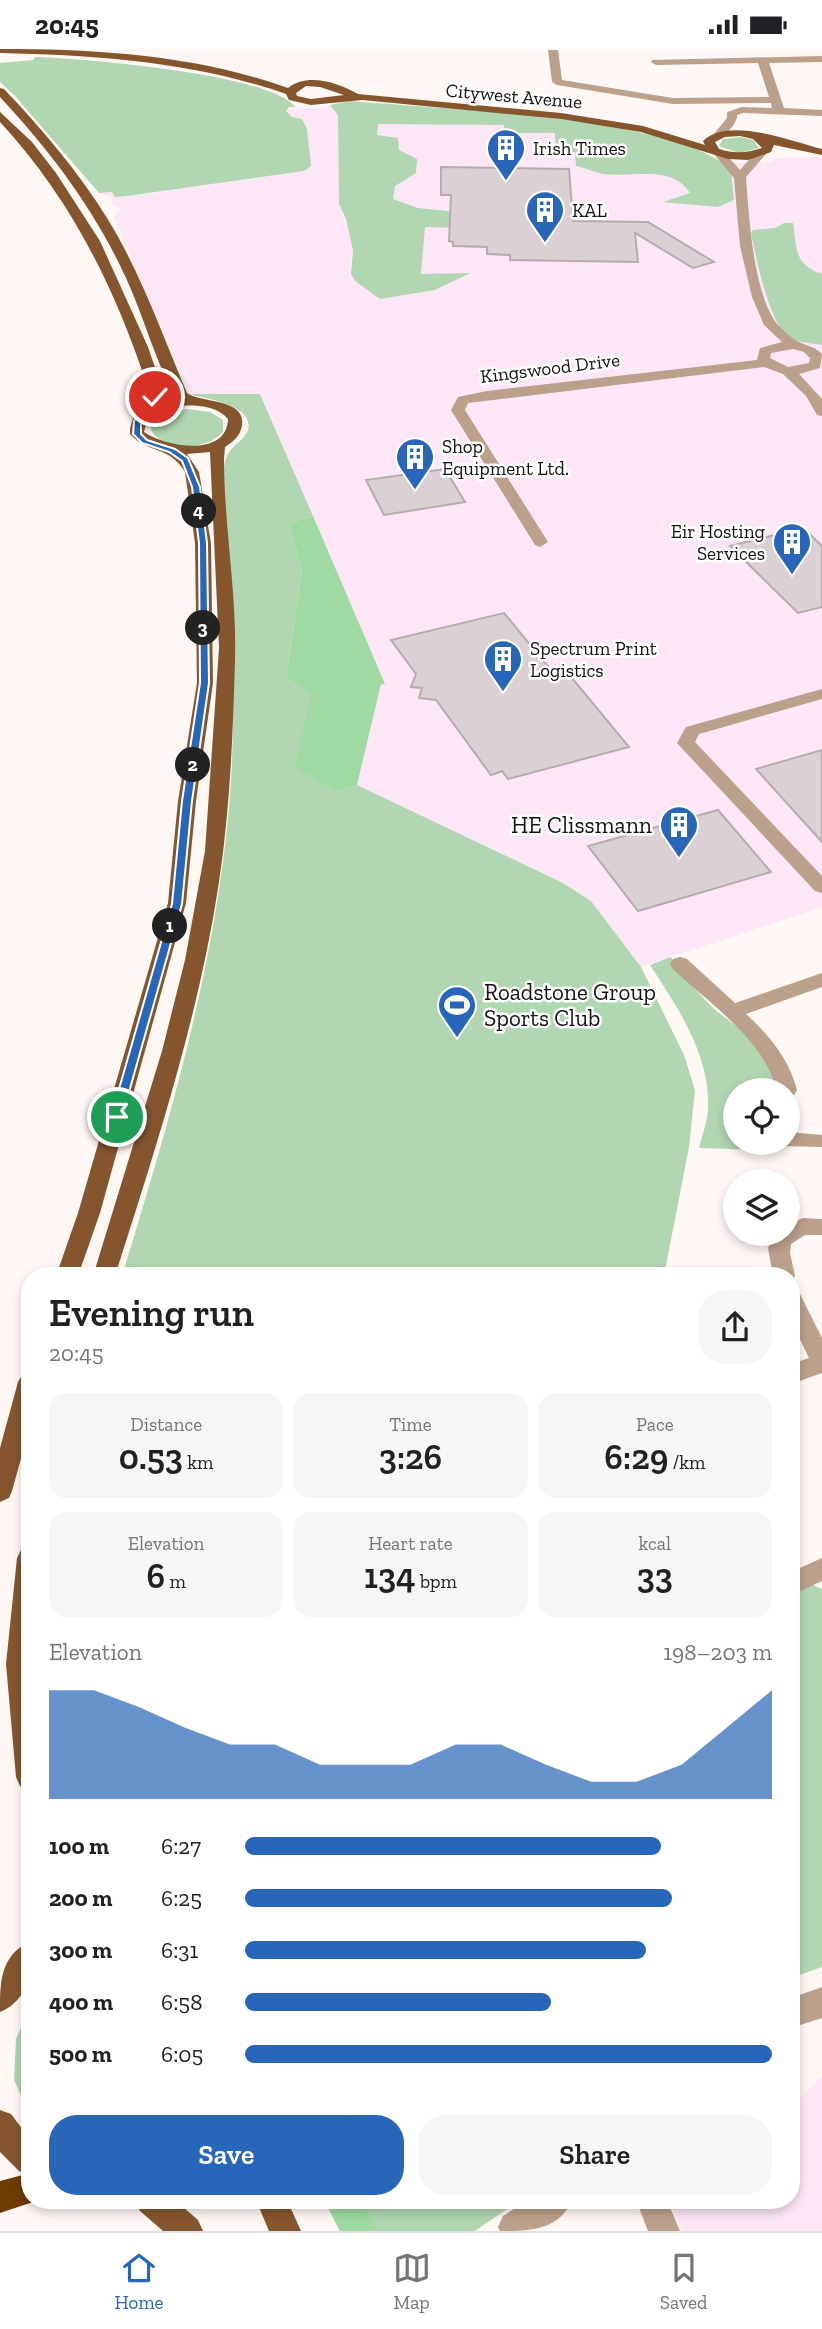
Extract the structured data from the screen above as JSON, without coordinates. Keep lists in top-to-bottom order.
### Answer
{
  "streets": {
    "main road": ["Citywest Avenue"],
    "street": ["Kingswood Drive"]
  },
  "places": {
    "building": [
      "Irish Times",
      "KAL",
      "Shop Equipment Ltd.",
      "Eir Hosting Services",
      "Spectrum Print Logistics",
      "HE Clissmann"
    ],
    "sports": ["Roadstone Group Sports Club"]
  },
  "page": {
    "status": "20:45",
    "pins": [
      "4",
      "3",
      "2",
      "1"
    ],
    "heading": ["Evening run", "20:45"],
    "stats": [
      ["Distance", "0.53 km"],
      ["Time", "3:26"],
      ["Pace", "6:29 /km"],
      ["Elevation", "6 m"],
      ["Heart rate", "134 bpm"],
      ["kcal", "33"]
    ],
    "chart": ["Elevation", "198–203 m"],
    "list": [
      {
        "name": "100 m",
        "note": "6:27"
      },
      {
        "name": "200 m",
        "note": "6:25"
      },
      {
        "name": "300 m",
        "note": "6:31"
      },
      {
        "name": "400 m",
        "note": "6:58"
      },
      {
        "name": "500 m",
        "note": "6:05"
      }
    ],
    "buttons": ["Save", "Share"],
    "tabs": ["Home", "Map", "Saved"]
  }
}
